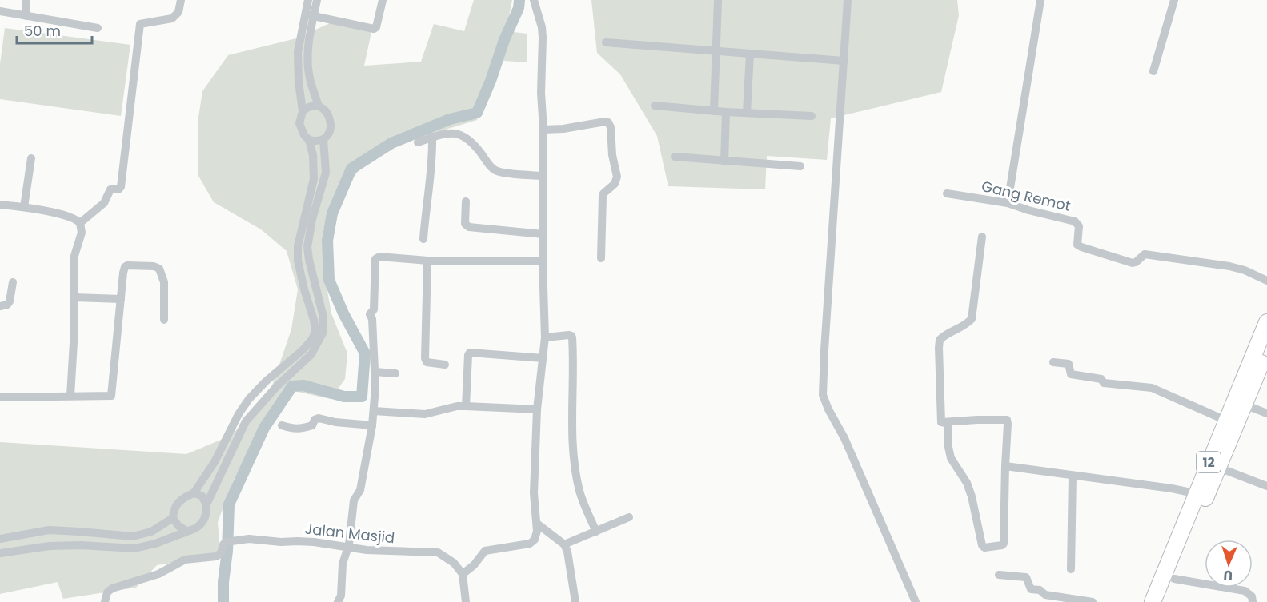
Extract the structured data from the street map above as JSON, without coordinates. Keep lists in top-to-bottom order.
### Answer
{
  "streets": {
    "highway": ["12"],
    "street": ["Gang Remot", "Jalan Masjid"]
  },
  "scale_bar": "50 m",
  "north": "bottom"
}
